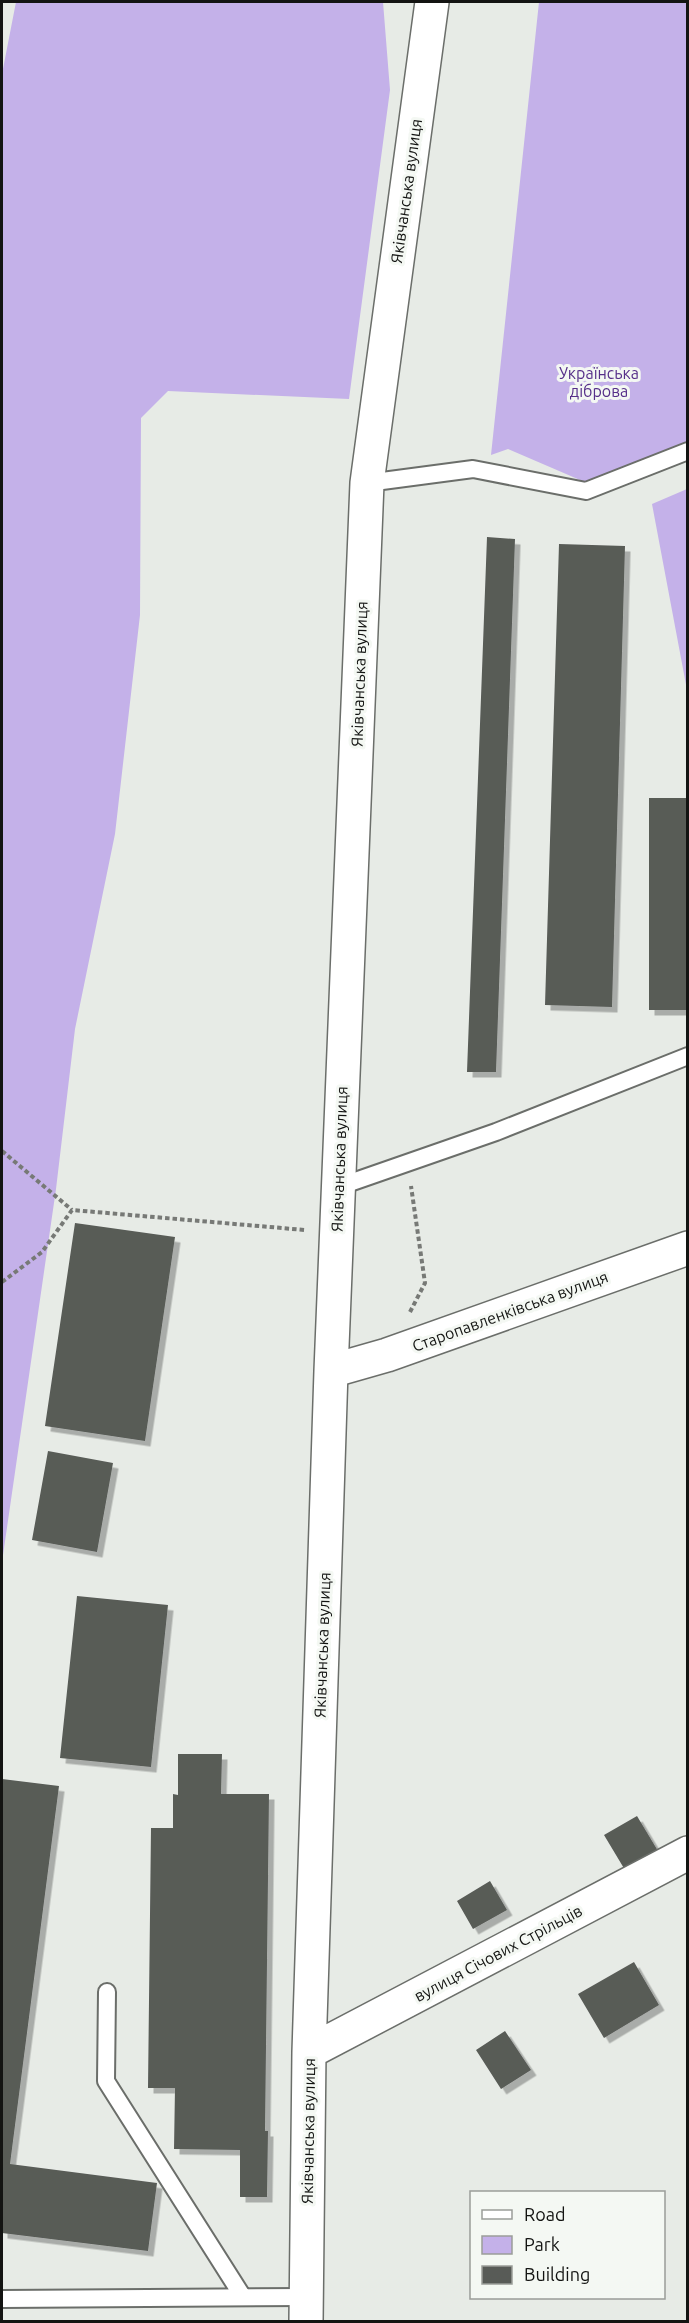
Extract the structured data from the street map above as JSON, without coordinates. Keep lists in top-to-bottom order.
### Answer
{
  "streets": {
    "street": ["Яківчанська вулиця", "Старопавленківська вулиця", "вулиця Січових Стрільців"]
  },
  "crossings": [
    ["Яківчанська вулиця", "Старопавленківська вулиця"],
    ["Яківчанська вулиця", "вулиця Січових Стрільців"]
  ],
  "parks": ["Українська діброва"],
  "legend": ["Road", "Park", "Building"]
}
